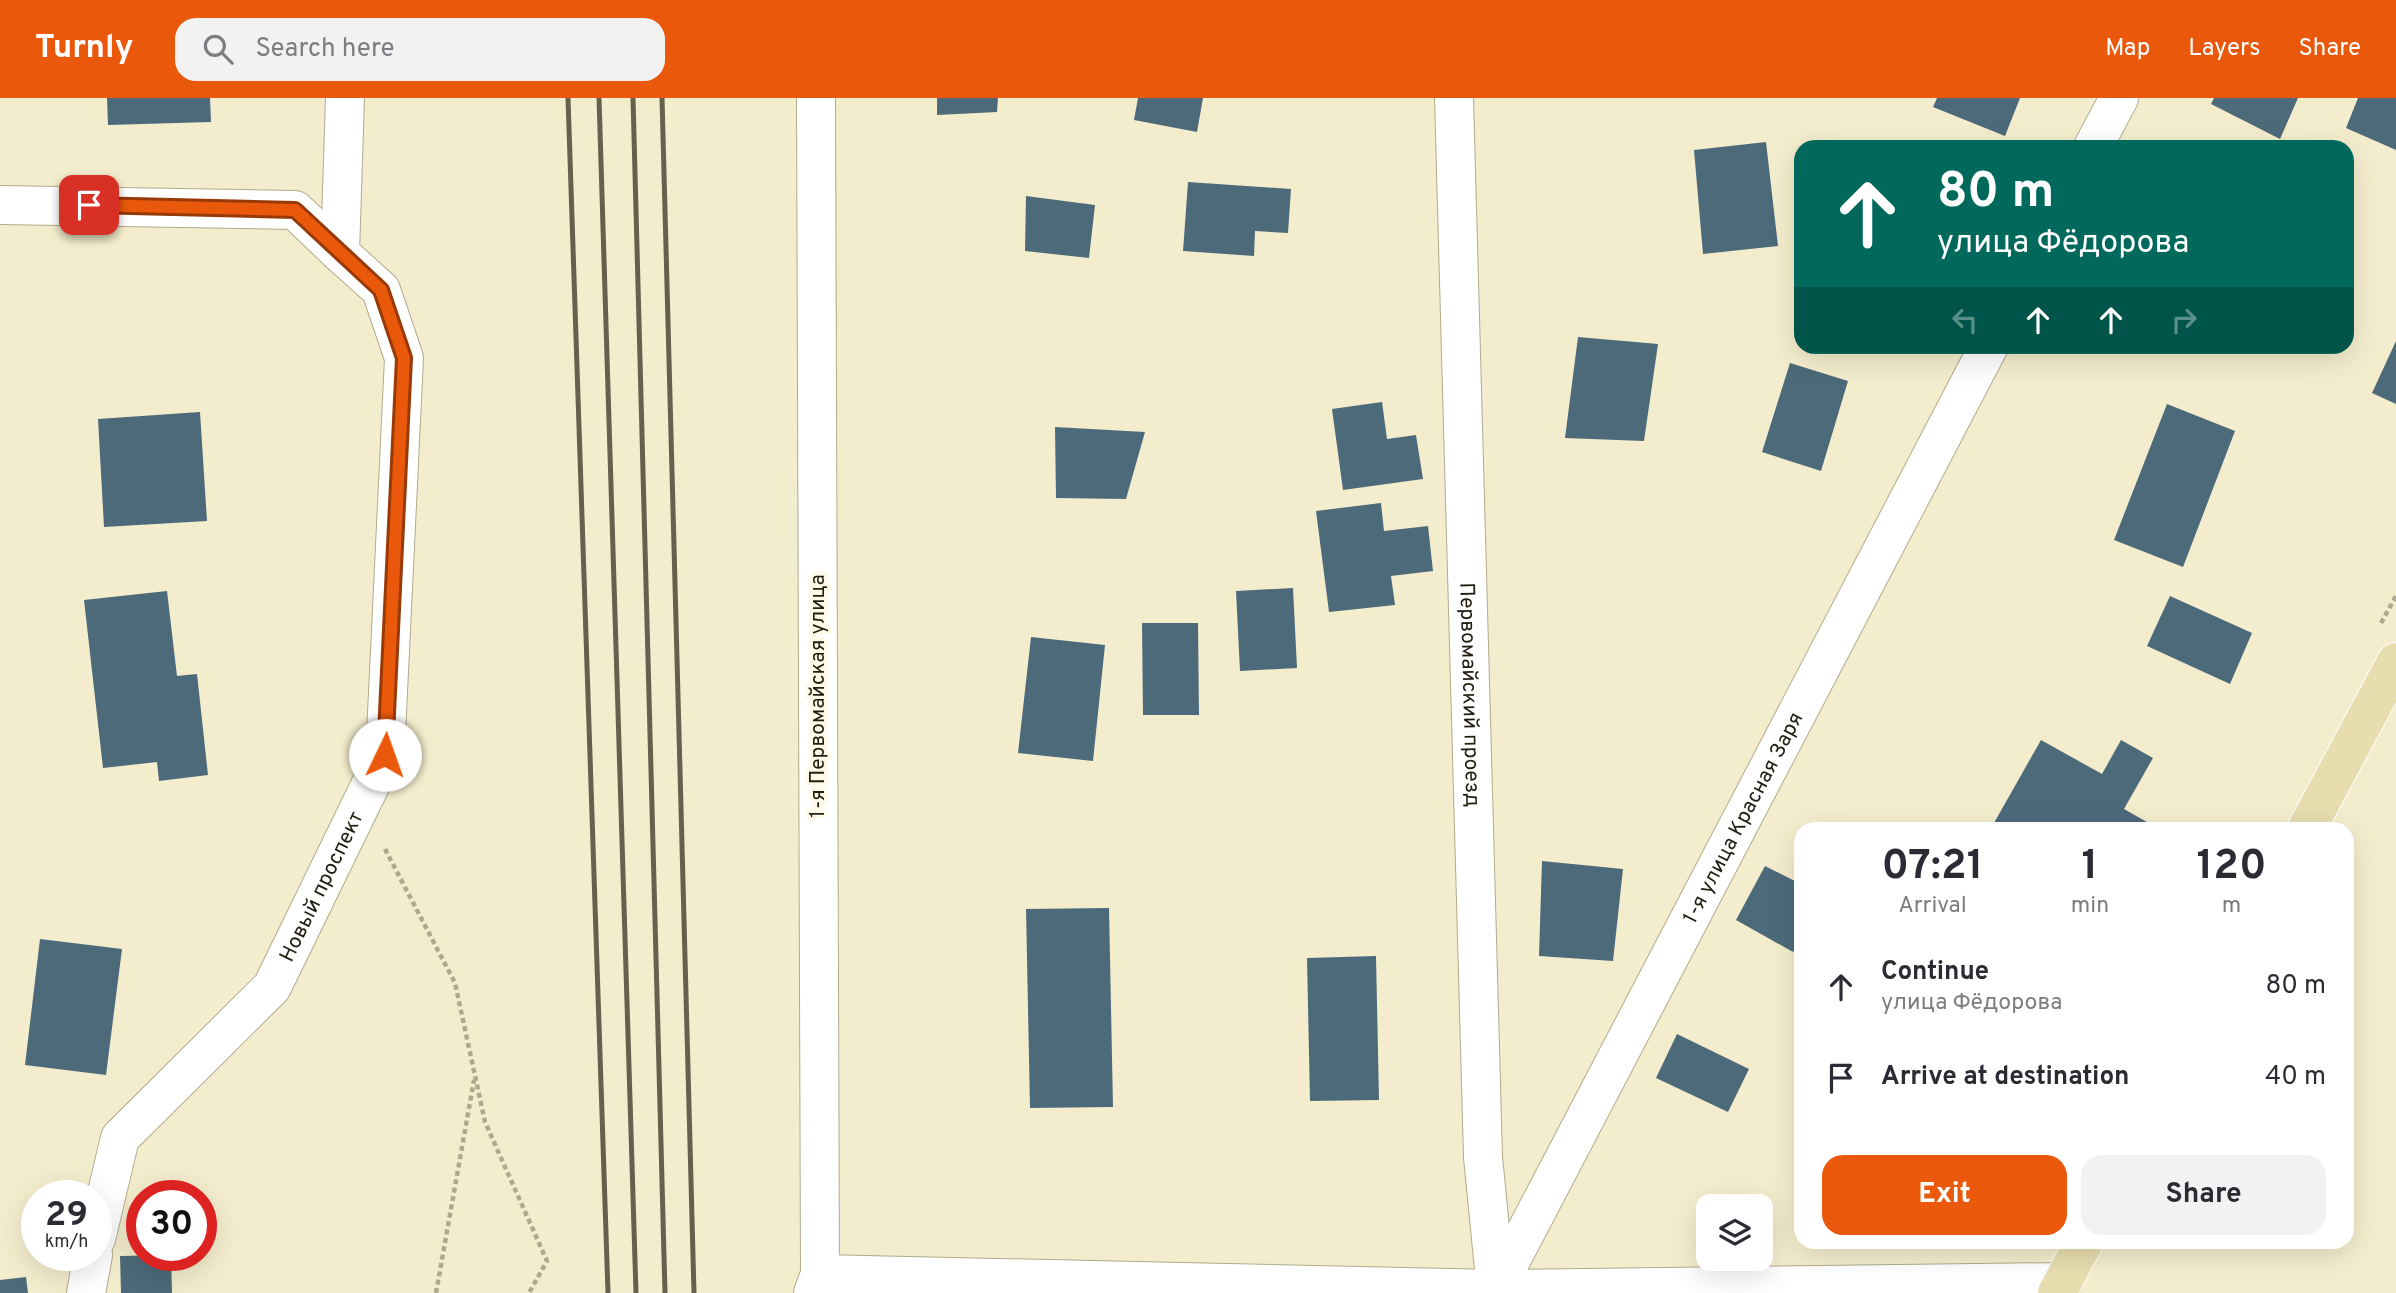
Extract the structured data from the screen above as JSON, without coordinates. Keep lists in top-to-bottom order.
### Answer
{
  "streets": {
    "street": [
      "Первомайский проезд",
      "1-я Первомайская улица",
      "1-я улица Красная Заря",
      "Новый проспект"
    ]
  },
  "crossings": [
    ["Первомайский проезд", "1-я улица Красная Заря"]
  ],
  "page": {
    "header": "Turnly",
    "search": "Search here",
    "nav": ["Map", "Layers", "Share"],
    "turn": ["80 m", "улица Фёдорова"],
    "eta": [
      "07:21",
      "Arrival",
      "1",
      "min",
      "120",
      "m"
    ],
    "list": [
      {
        "name": "Continue",
        "note": "улица Фёдорова",
        "value": "80 m"
      },
      {
        "name": "Arrive at destination",
        "value": "40 m"
      }
    ],
    "buttons": ["Exit", "Share"],
    "speed": "29 km/h",
    "limit": "30"
  }
}
